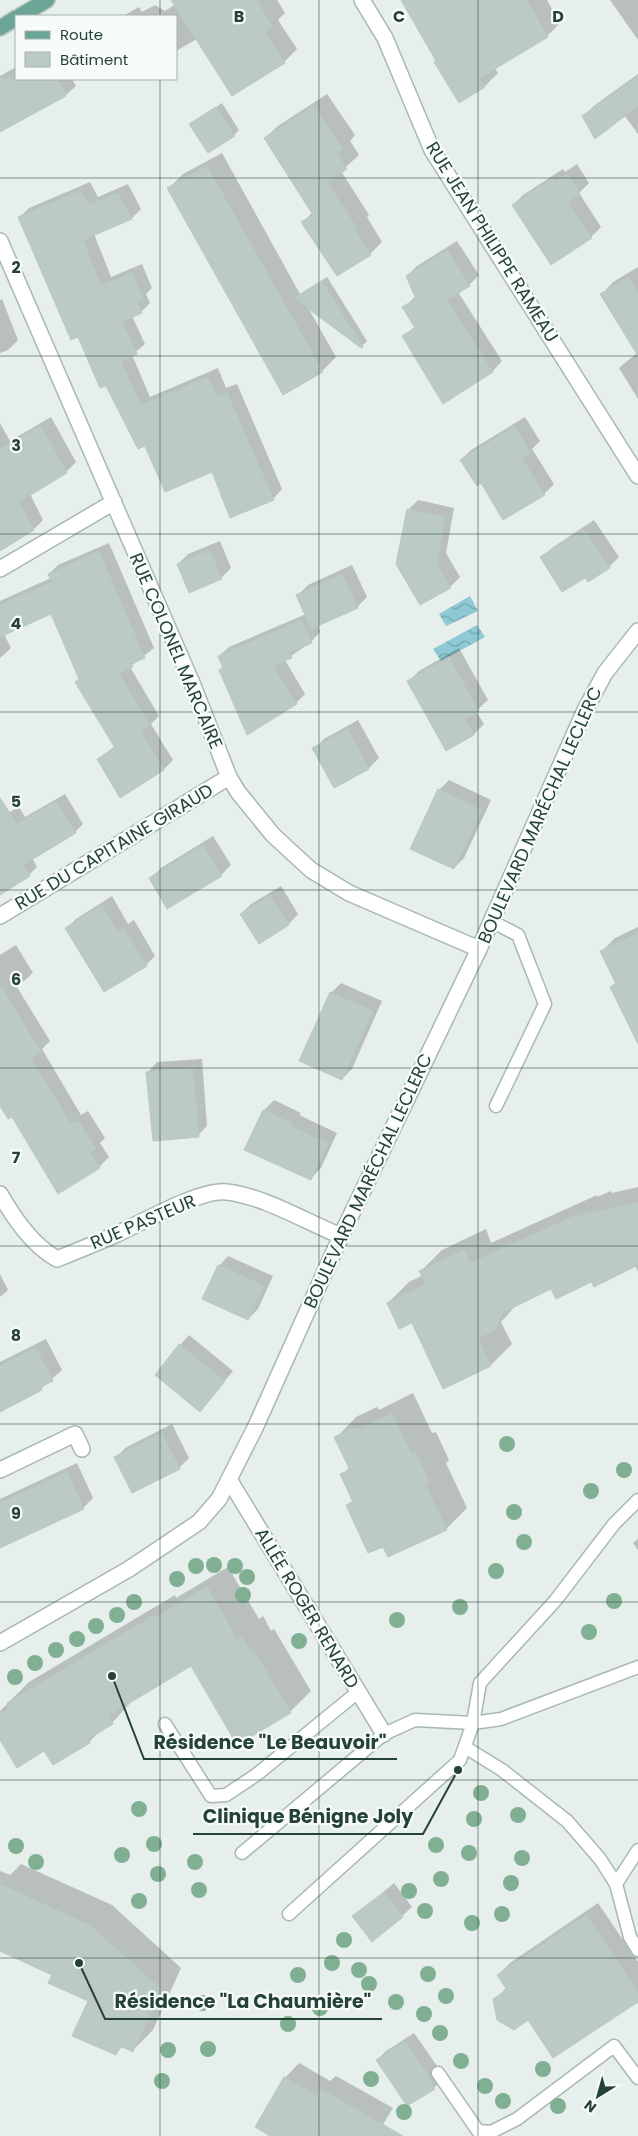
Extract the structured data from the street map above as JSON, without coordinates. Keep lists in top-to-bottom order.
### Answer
{
  "streets": {
    "street": [
      "RUE JEAN PHILIPPE RAMEAU",
      "RUE COLONEL MARCAIRE",
      "BOULEVARD MARÉCHAL LECLERC",
      "RUE DU CAPITAINE GIRAUD",
      "RUE PASTEUR",
      "ALLÉE ROGER RENARD"
    ]
  },
  "crossings": [
    ["RUE COLONEL MARCAIRE", "BOULEVARD MARÉCHAL LECLERC"],
    ["RUE COLONEL MARCAIRE", "RUE DU CAPITAINE GIRAUD"],
    ["BOULEVARD MARÉCHAL LECLERC", "RUE PASTEUR"],
    ["BOULEVARD MARÉCHAL LECLERC", "ALLÉE ROGER RENARD"]
  ],
  "places": ["Résidence \"Le Beauvoir\"", "Clinique Bénigne Joly", "Résidence \"La Chaumière\""],
  "legend": ["Route", "Bâtiment"],
  "north": "bottom left",
  "grid": {
    "columns": ["B", "C", "D"],
    "rows": [
      "2",
      "3",
      "4",
      "5",
      "6",
      "7",
      "8",
      "9"
    ]
  }
}
